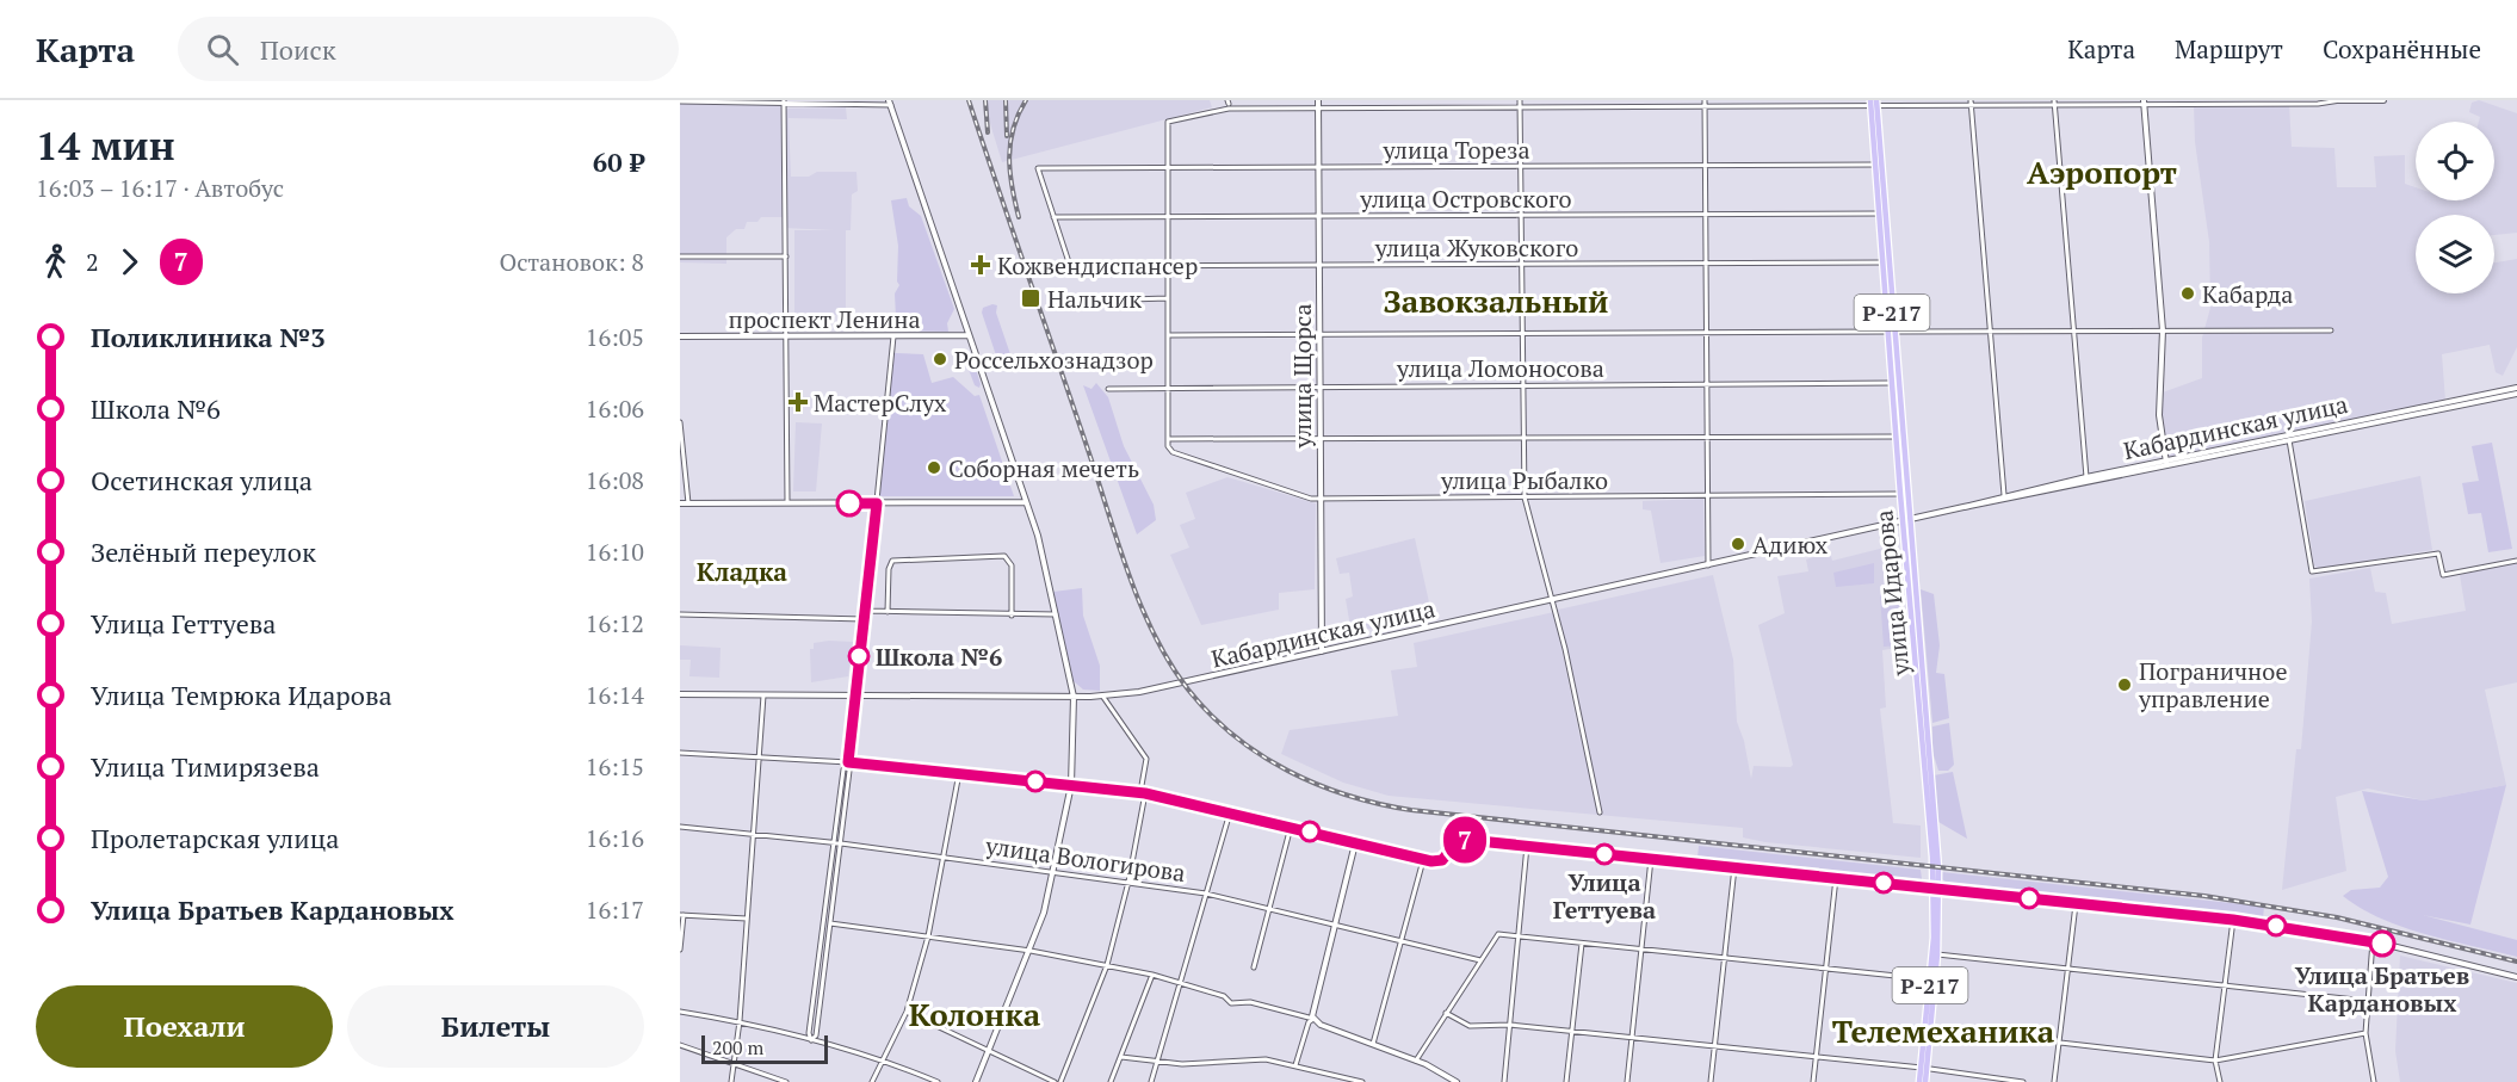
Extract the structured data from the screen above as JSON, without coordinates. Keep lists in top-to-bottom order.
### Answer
{
  "streets": {
    "main road": [
      "Р-217",
      "проспект Ленина",
      "улица Щорса",
      "Кабардинская улица",
      "улица Идарова"
    ],
    "street": [
      "улица Тореза",
      "улица Островского",
      "улица Жуковского",
      "улица Ломоносова",
      "улица Рыбалко",
      "улица Вологирова"
    ]
  },
  "crossings": [
    ["улица Тореза", "улица Островского"],
    ["улица Тореза", "улица Жуковского"],
    ["улица Тореза", "улица Щорса"],
    ["улица Тореза", "улица Идарова"],
    ["улица Островского", "улица Жуковского"],
    ["улица Островского", "улица Щорса"],
    ["улица Островского", "улица Идарова"],
    ["улица Жуковского", "улица Щорса"],
    ["улица Жуковского", "улица Идарова"],
    ["улица Ломоносова", "улица Щорса"],
    ["улица Ломоносова", "улица Идарова"],
    ["улица Щорса", "Кабардинская улица"],
    ["улица Щорса", "улица Рыбалко"],
    ["Кабардинская улица", "улица Идарова"],
    ["улица Рыбалко", "улица Идарова"]
  ],
  "districts": [
    "Аэропорт",
    "Завокзальный",
    "Кладка",
    "Колонка",
    "Телемеханика"
  ],
  "places": {
    "health": ["Кожвендиспансер", "МастерСлух"],
    "other": [
      "Кабарда",
      "Россельхознадзор",
      "Соборная мечеть",
      "Адиюх",
      "Школа №6",
      "Пограничное управление",
      "Улица Геттуева",
      "Улица Братьев Кардановых"
    ],
    "transit": ["Нальчик"]
  },
  "lines": ["bus line 7"],
  "scale_bar": "200 m",
  "page": {
    "header": "Карта",
    "search": "Поиск",
    "nav": ["Карта", "Маршрут", "Сохранённые"],
    "heading": ["14 мин", "16:03 – 16:17 · Автобус", "60 ₽"],
    "on_map": "7",
    "legs": ["2", "7", "Остановок: 8"],
    "list": [
      {
        "name": "Поликлиника №3",
        "value": "16:05"
      },
      {
        "name": "Школа №6",
        "value": "16:06"
      },
      {
        "name": "Осетинская улица",
        "value": "16:08"
      },
      {
        "name": "Зелёный переулок",
        "value": "16:10"
      },
      {
        "name": "Улица Геттуева",
        "value": "16:12"
      },
      {
        "name": "Улица Темрюка Идарова",
        "value": "16:14"
      },
      {
        "name": "Улица Тимирязева",
        "value": "16:15"
      },
      {
        "name": "Пролетарская улица",
        "value": "16:16"
      },
      {
        "name": "Улица Братьев Кардановых",
        "value": "16:17"
      }
    ],
    "buttons": ["Поехали", "Билеты"],
    "scale": "200 m"
  }
}
